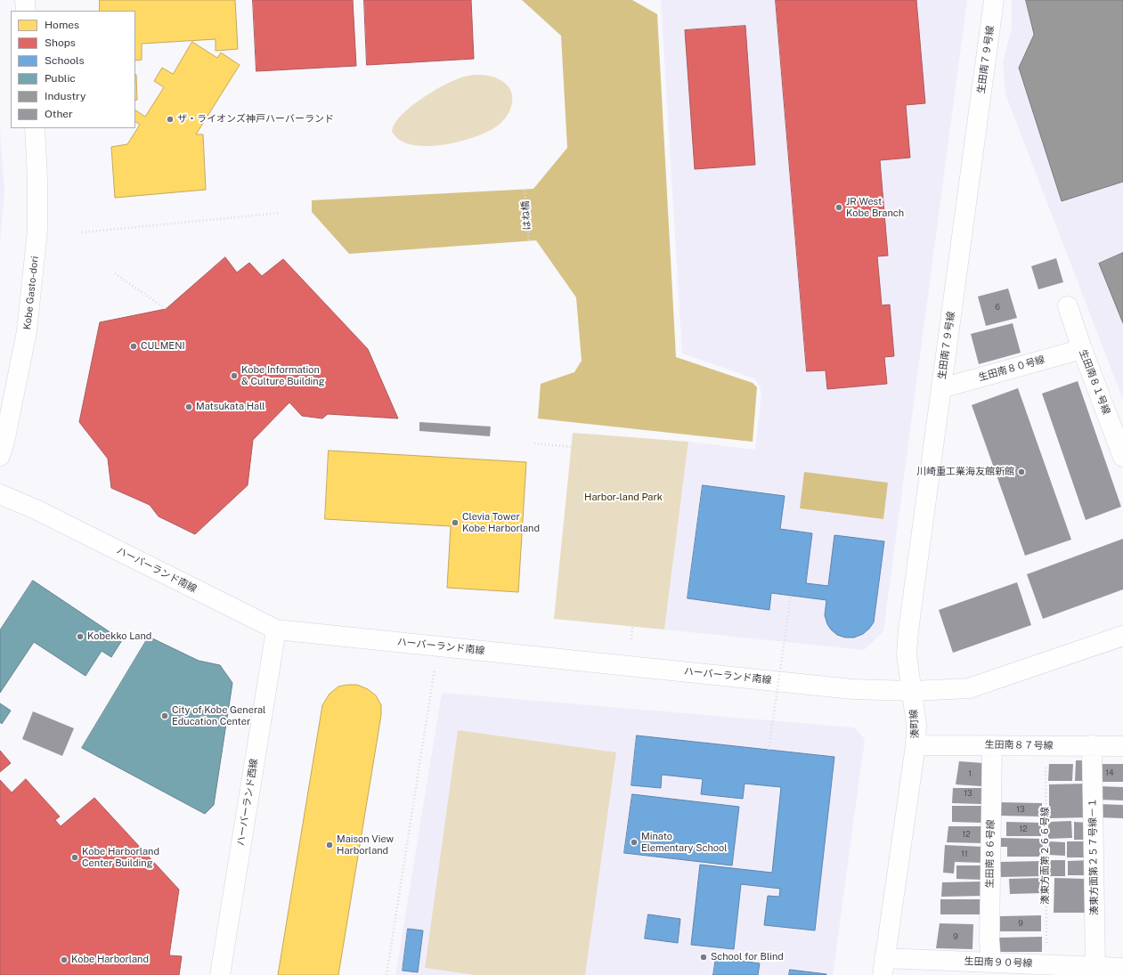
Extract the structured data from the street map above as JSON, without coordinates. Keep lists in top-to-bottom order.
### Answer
{
  "streets": {
    "street": [
      "生田南７９号線",
      "Kobe Gasto-dori",
      "生田南８０号線",
      "生田南８１号線",
      "ハーバーランド南線",
      "湊町線",
      "生田南８７号線",
      "ハーバーランド西線",
      "生田南８６号線",
      "湊東方面第２５７号線－１",
      "生田南９０号線"
    ],
    "path": ["はね橋", "湊東方面第２６６号線"]
  },
  "crossings": [
    ["生田南７９号線", "生田南８０号線"],
    ["生田南７９号線", "ハーバーランド南線"],
    ["生田南７９号線", "湊町線"],
    ["生田南８０号線", "生田南８１号線"],
    ["ハーバーランド南線", "湊町線"],
    ["ハーバーランド南線", "ハーバーランド西線"],
    ["湊町線", "生田南８７号線"],
    ["湊町線", "生田南９０号線"],
    ["生田南８７号線", "生田南８６号線"],
    ["生田南８７号線", "湊東方面第２６６号線"],
    ["生田南８７号線", "湊東方面第２５７号線－１"],
    ["生田南８６号線", "生田南９０号線"],
    ["湊東方面第２６６号線", "生田南９０号線"],
    ["湊東方面第２５７号線－１", "生田南９０号線"]
  ],
  "parks": ["Harbor-land Park"],
  "places": [
    "ザ・ライオンズ神戸ハーバーランド",
    "JR West Kobe Branch",
    "CULMENI",
    "Kobe Information & Culture Building",
    "Matsukata Hall",
    "川崎重工業海友館新館",
    "Clevia Tower Kobe Harborland",
    "Kobekko Land",
    "City of Kobe General Education Center",
    "Minato Elementary School",
    "Maison View Harborland",
    "Kobe Harborland Center Building",
    "School for Blind",
    "Kobe Harborland"
  ],
  "house_numbers": [
    "6",
    "14",
    "1",
    "13",
    "13",
    "12",
    "12",
    "11",
    "9",
    "9"
  ],
  "legend": [
    "Homes",
    "Shops",
    "Schools",
    "Public",
    "Industry",
    "Other"
  ]
}
